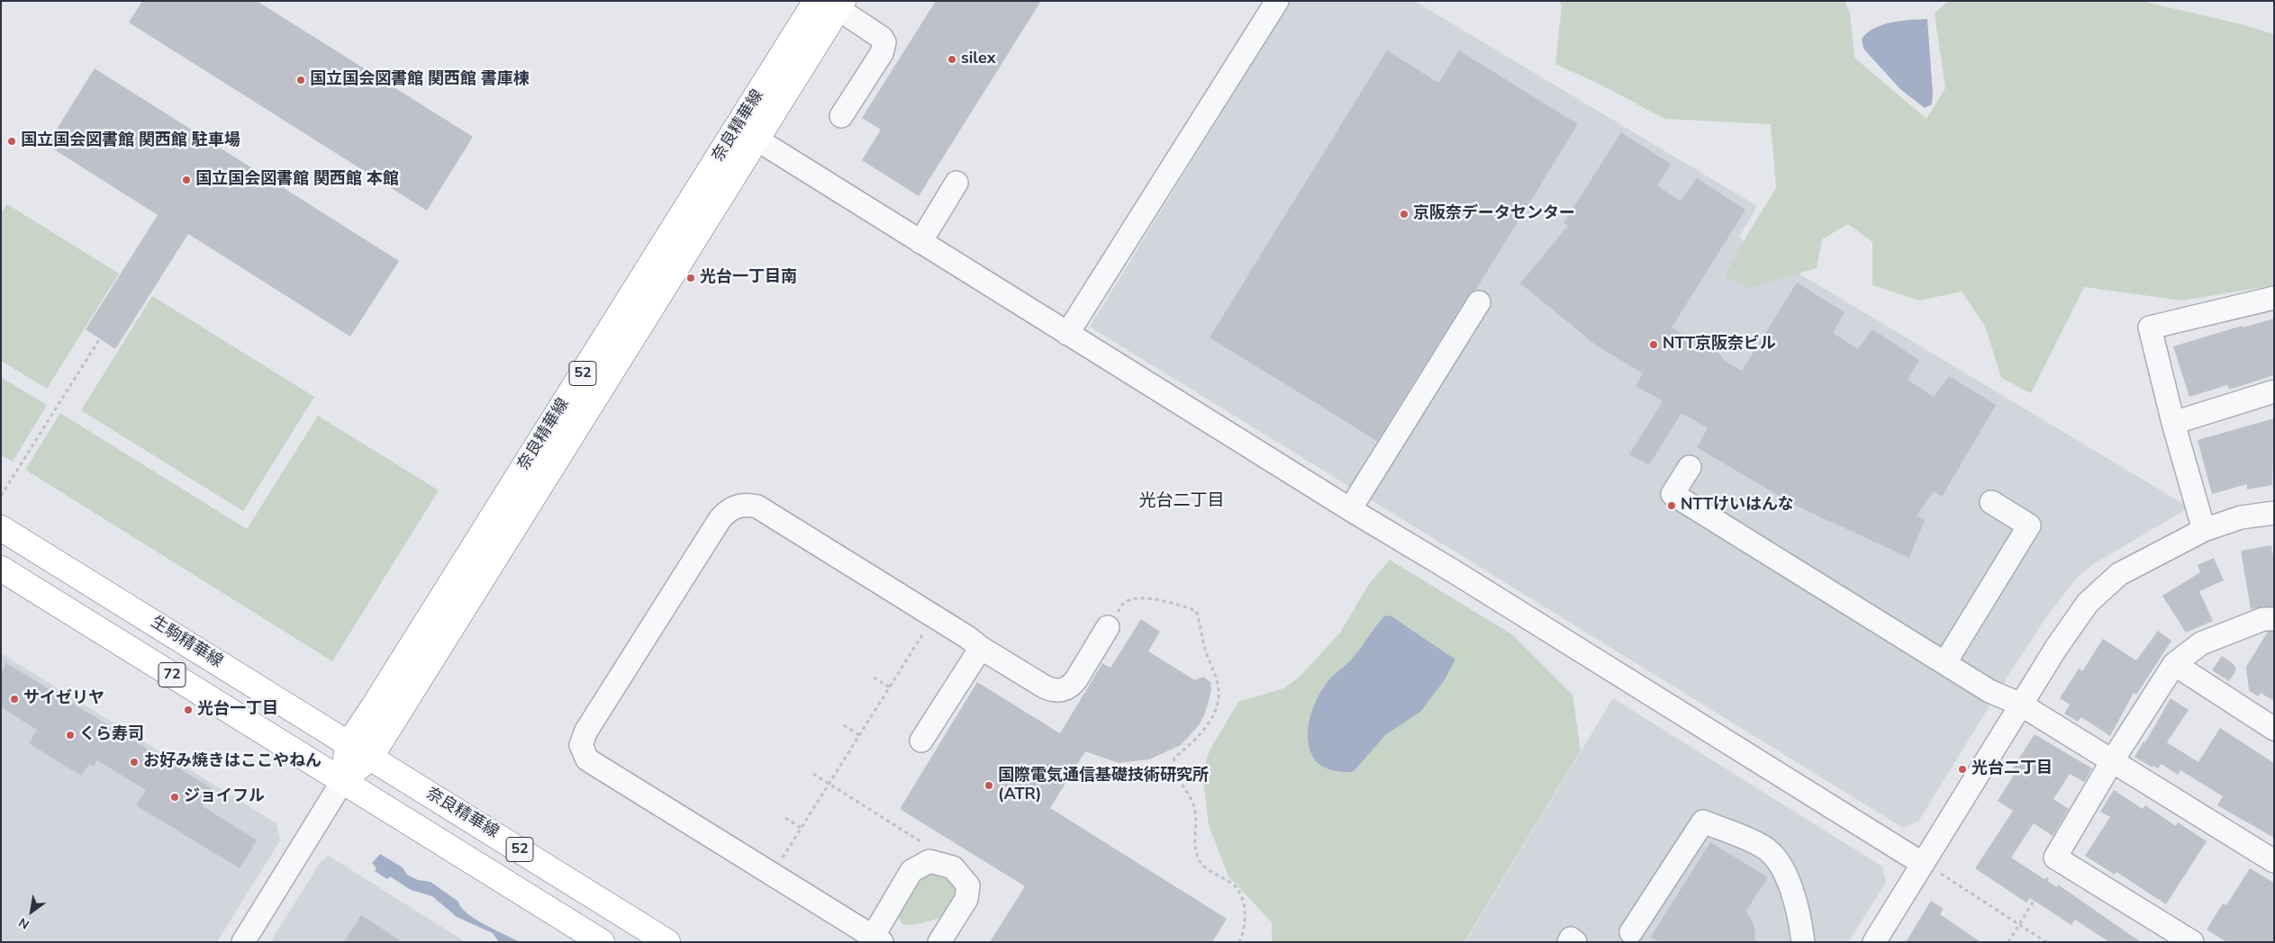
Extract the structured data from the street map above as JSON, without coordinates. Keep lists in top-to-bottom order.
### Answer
{
  "streets": {
    "main road": [
      "奈良精華線",
      "52",
      "生駒精華線",
      "72"
    ]
  },
  "crossings": [
    ["奈良精華線", "52"],
    ["奈良精華線", "生駒精華線"],
    ["奈良精華線", "72"],
    ["52", "72"]
  ],
  "districts": ["光台二丁目"],
  "places": [
    "silex",
    "国立国会図書館 関西館 書庫棟",
    "国立国会図書館 関西館 駐車場",
    "国立国会図書館 関西館 本館",
    "京阪奈データセンター",
    "光台一丁目南",
    "NTT京阪奈ビル",
    "NTTけいはんな",
    "サイゼリヤ",
    "光台一丁目",
    "くら寿司",
    "お好み焼きはここやねん",
    "光台二丁目",
    "国際電気通信基礎技術研究所 (ATR)",
    "ジョイフル"
  ],
  "north": "bottom left"
}
